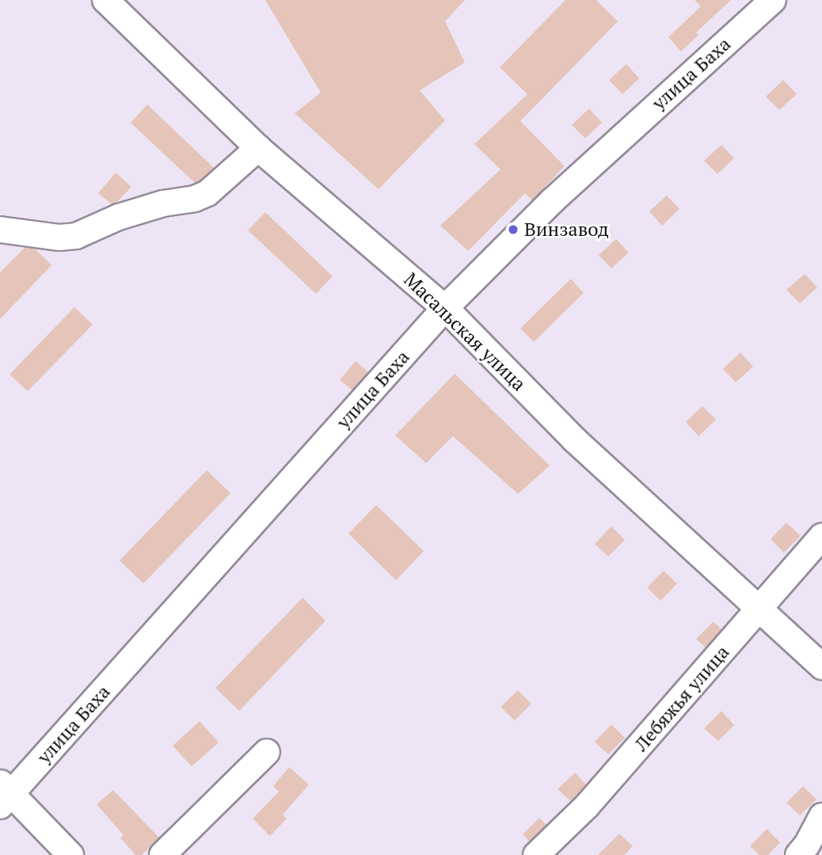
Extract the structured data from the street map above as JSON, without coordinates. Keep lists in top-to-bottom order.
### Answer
{
  "streets": {
    "street": ["улица Баха", "Масальская улица", "Лебяжья улица"]
  },
  "crossings": [
    ["улица Баха", "Масальская улица"],
    ["Масальская улица", "Лебяжья улица"]
  ],
  "places": ["Винзавод"]
}
